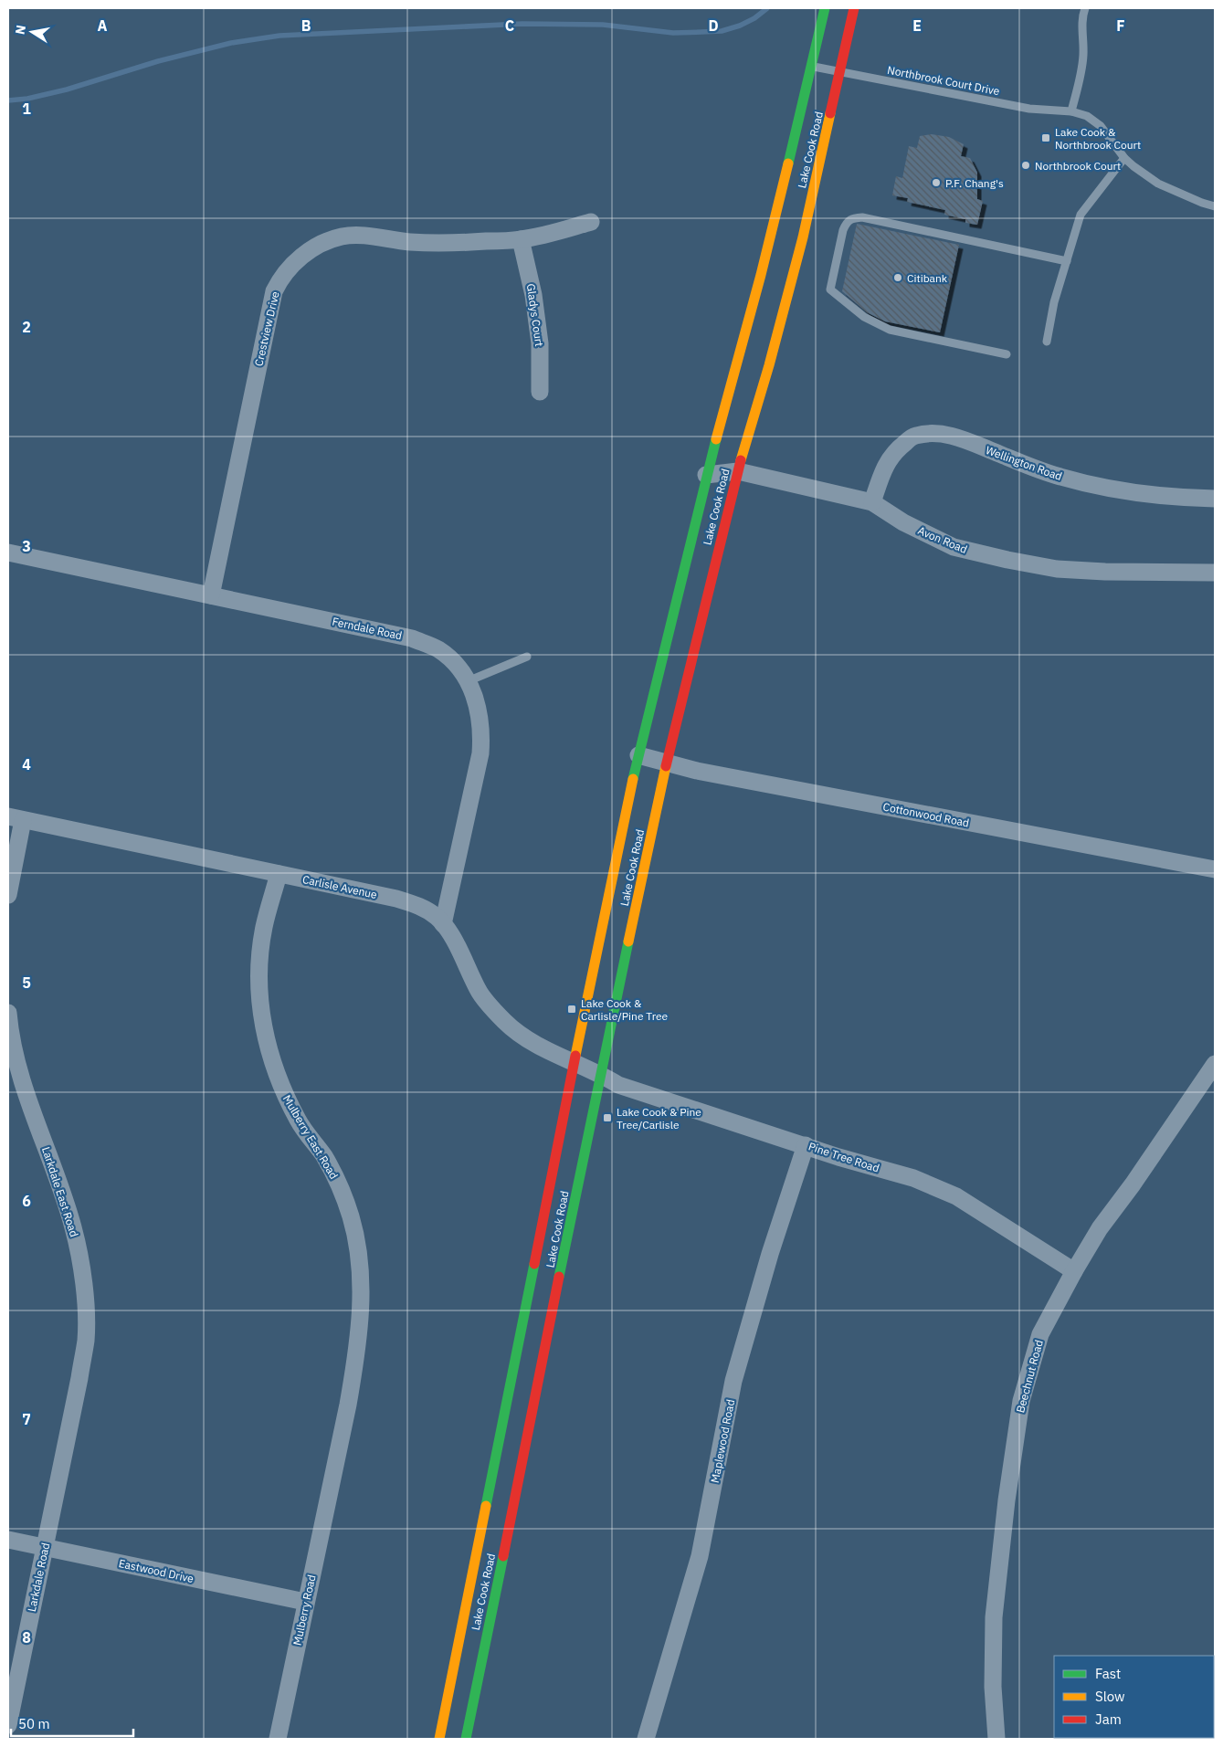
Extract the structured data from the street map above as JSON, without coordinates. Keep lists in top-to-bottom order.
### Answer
{
  "streets": {
    "main road": ["Lake Cook Road"],
    "street": [
      "Gladys Court",
      "Crestview Drive",
      "Wellington Road",
      "Avon Road",
      "Ferndale Road",
      "Cottonwood Road",
      "Carlisle Avenue",
      "Mulberry East Road",
      "Pine Tree Road",
      "Larkdale East Road",
      "Beechnut Road",
      "Maplewood Road",
      "Eastwood Drive",
      "Larkdale Road",
      "Mulberry Road"
    ],
    "lane": ["Northbrook Court Drive"]
  },
  "crossings": [
    ["Northbrook Court Drive", "Lake Cook Road"],
    ["Lake Cook Road", "Avon Road"],
    ["Lake Cook Road", "Cottonwood Road"],
    ["Lake Cook Road", "Carlisle Avenue"],
    ["Lake Cook Road", "Pine Tree Road"],
    ["Gladys Court", "Crestview Drive"],
    ["Crestview Drive", "Ferndale Road"],
    ["Wellington Road", "Avon Road"],
    ["Ferndale Road", "Carlisle Avenue"],
    ["Carlisle Avenue", "Mulberry East Road"],
    ["Carlisle Avenue", "Pine Tree Road"],
    ["Mulberry East Road", "Mulberry Road"],
    ["Pine Tree Road", "Beechnut Road"],
    ["Pine Tree Road", "Maplewood Road"],
    ["Larkdale East Road", "Larkdale Road"],
    ["Eastwood Drive", "Larkdale Road"],
    ["Eastwood Drive", "Mulberry Road"]
  ],
  "places": {
    "transit": ["Lake Cook & Northbrook Court", "Lake Cook & Carlisle/Pine Tree", "Lake Cook & Pine Tree/Carlisle"],
    "other": ["Northbrook Court", "P.F. Chang's", "Citibank"]
  },
  "legend": ["Fast", "Slow", "Jam"],
  "scale_bar": "50 m",
  "north": "left",
  "grid": {
    "columns": [
      "A",
      "B",
      "C",
      "D",
      "E",
      "F"
    ],
    "rows": [
      "1",
      "2",
      "3",
      "4",
      "5",
      "6",
      "7",
      "8"
    ]
  }
}
